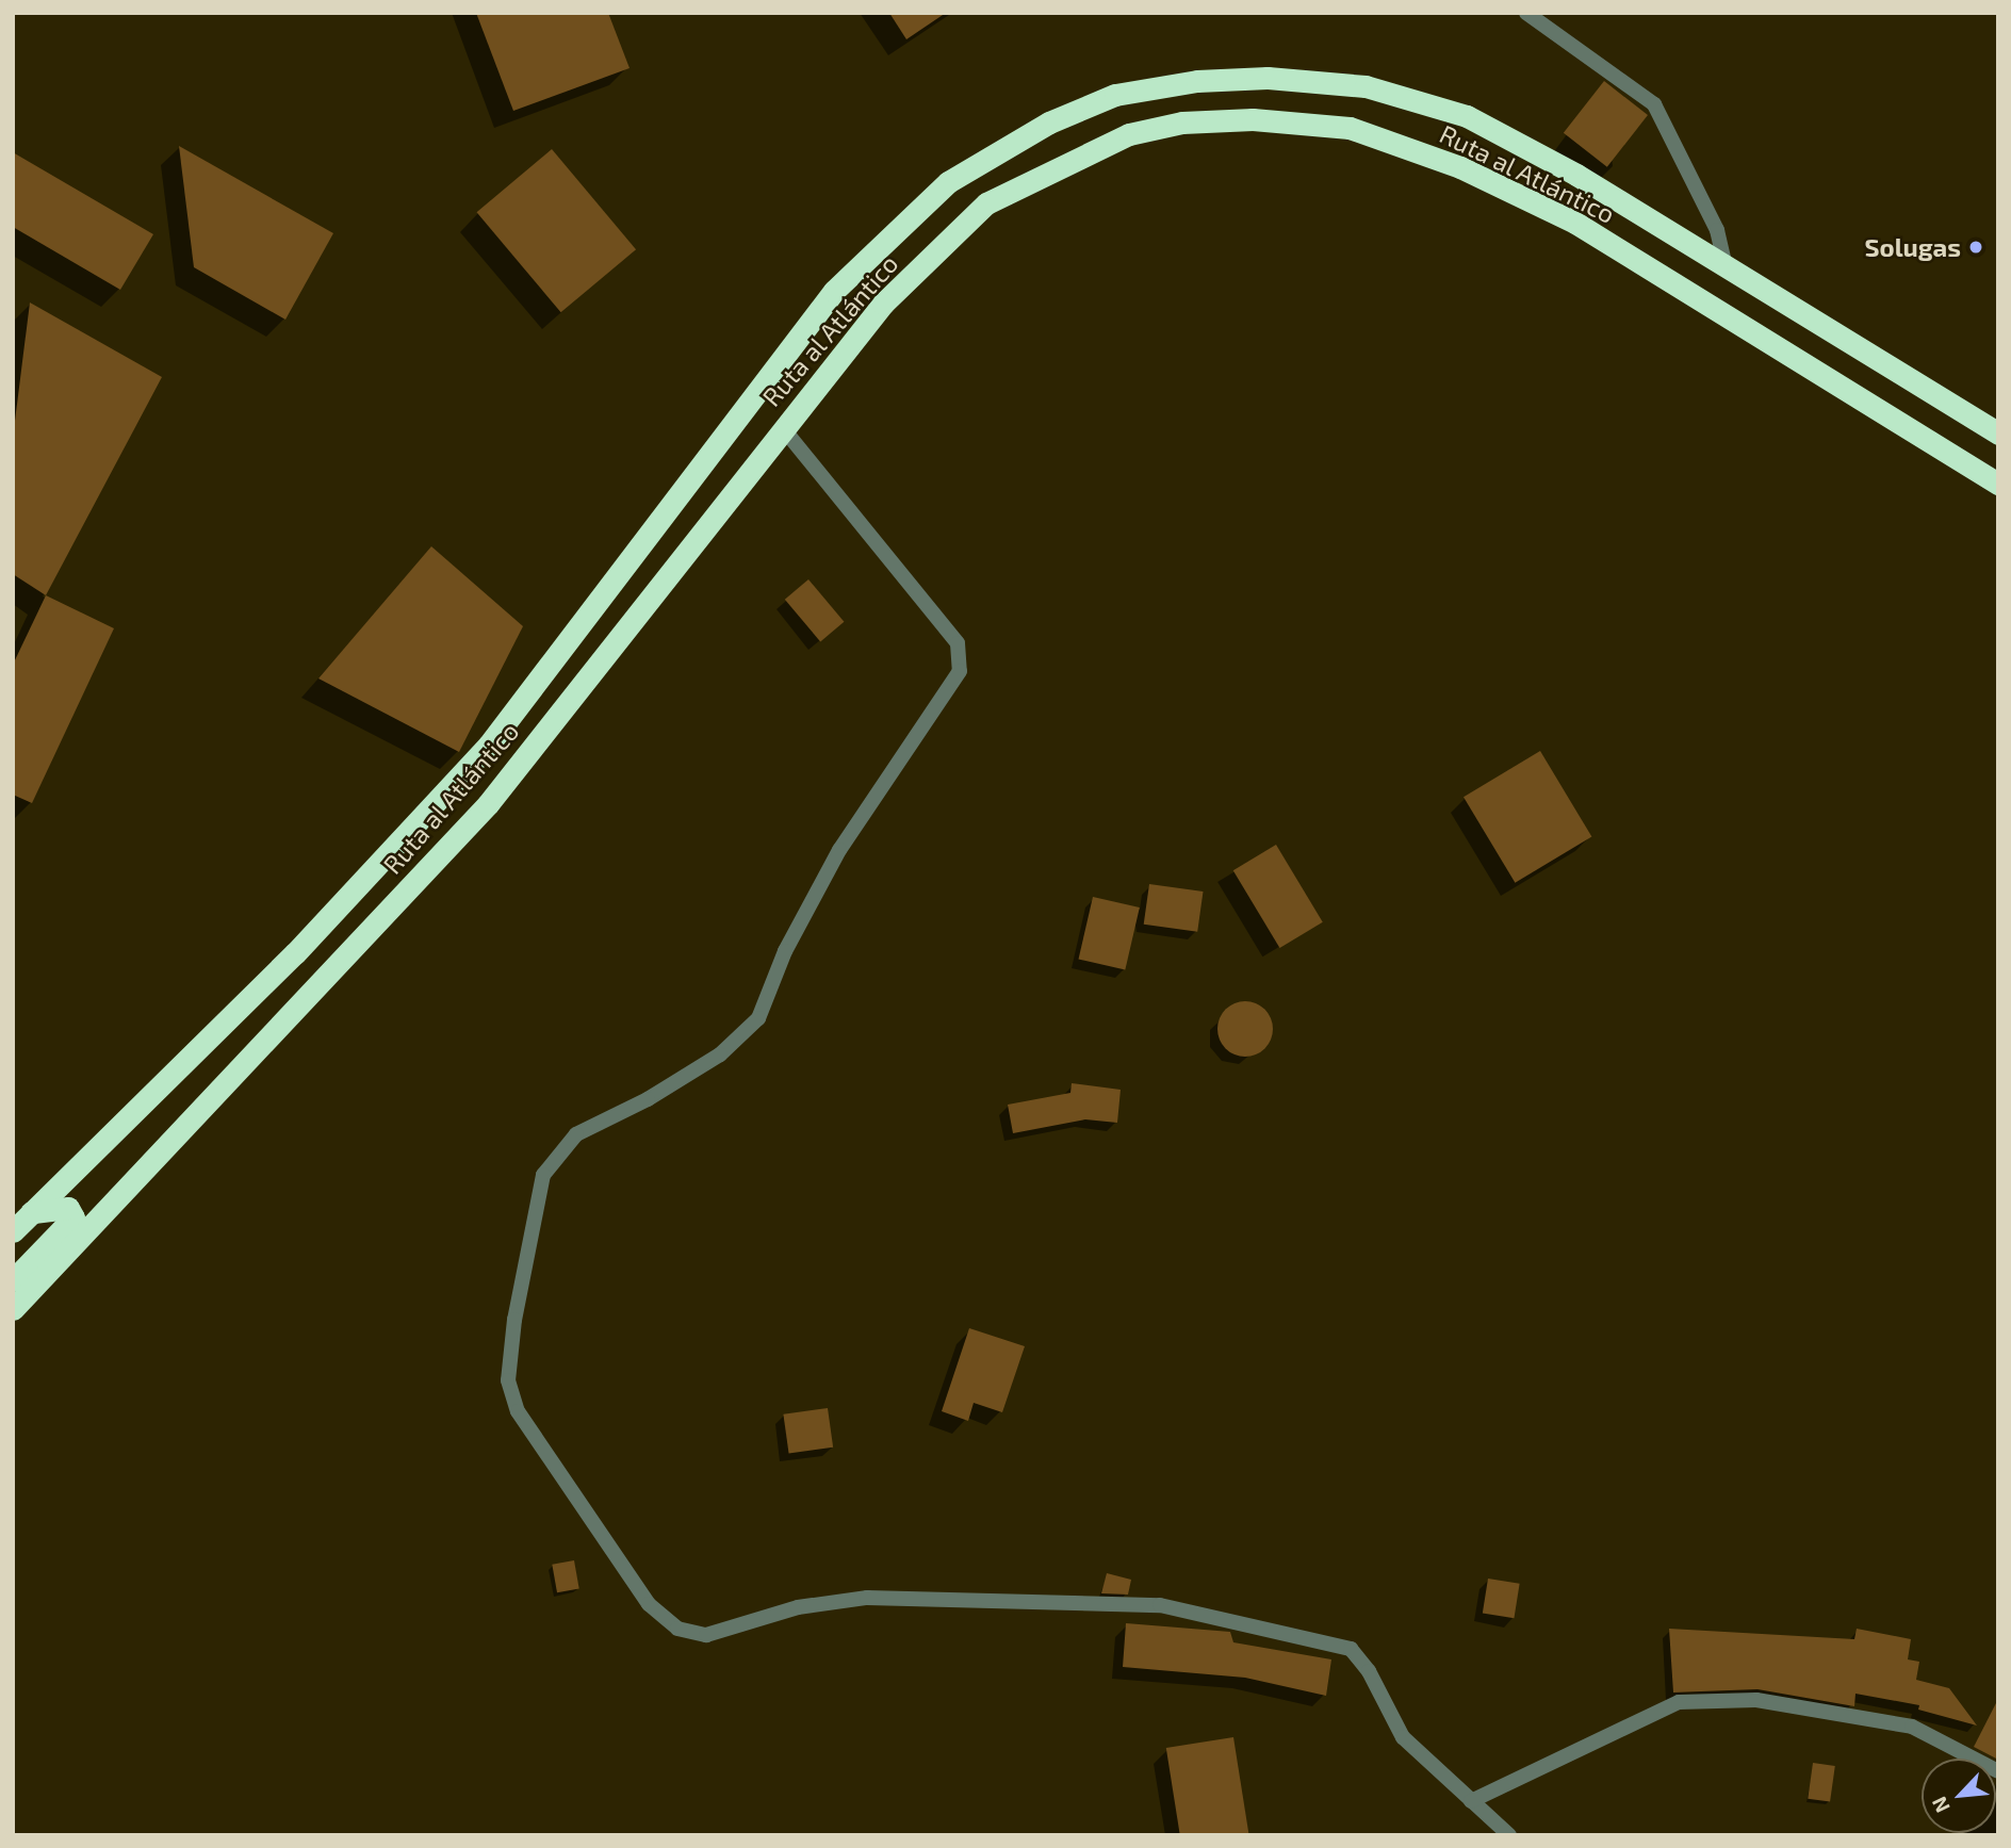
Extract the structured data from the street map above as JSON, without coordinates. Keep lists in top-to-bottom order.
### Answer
{
  "streets": {
    "highway": ["Ruta al Atlántico"]
  },
  "places": ["Solugas"],
  "north": "bottom left"
}
